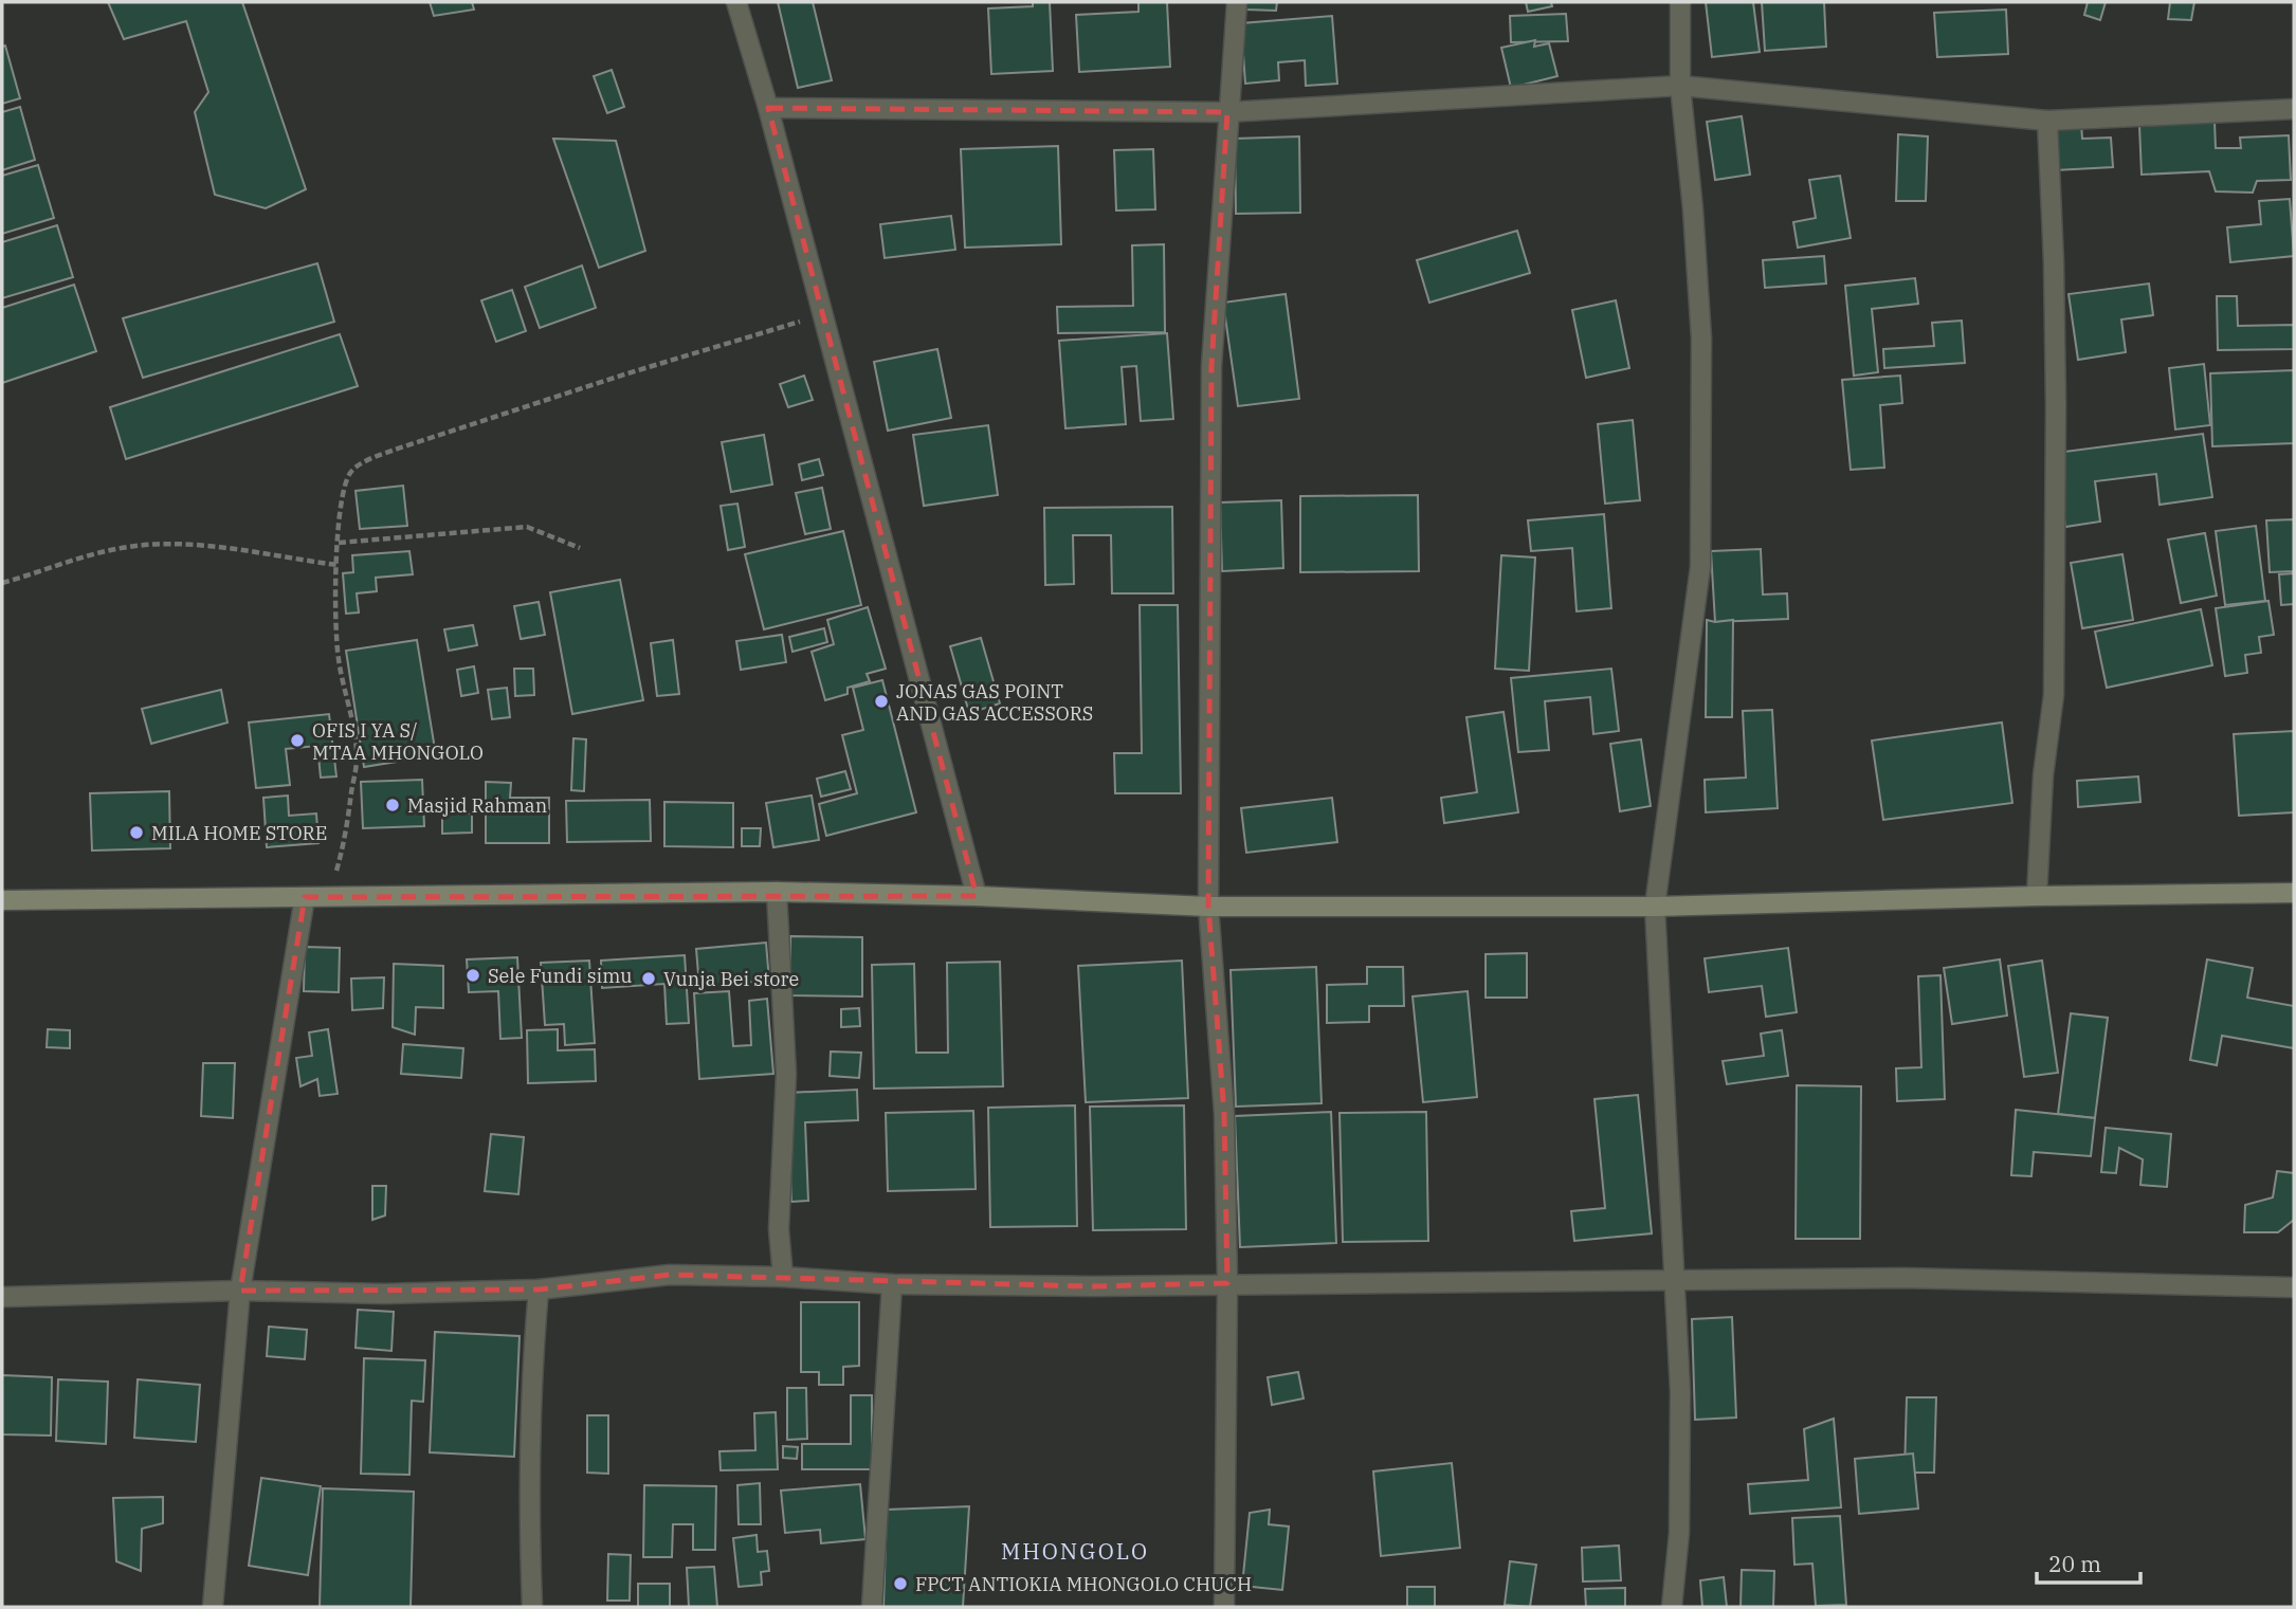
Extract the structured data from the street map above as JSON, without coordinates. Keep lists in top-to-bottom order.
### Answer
{
  "districts": ["MHONGOLO"],
  "places": [
    "JONAS GAS POINT AND GAS ACCESSORS",
    "OFIS I YA S/ MTAA MHONGOLO",
    "Masjid Rahman",
    "MILA HOME STORE",
    "Sele Fundi simu",
    "Vunja Bei store",
    "FPCT ANTIOKIA MHONGOLO CHUCH"
  ],
  "scale_bar": "20 m"
}
